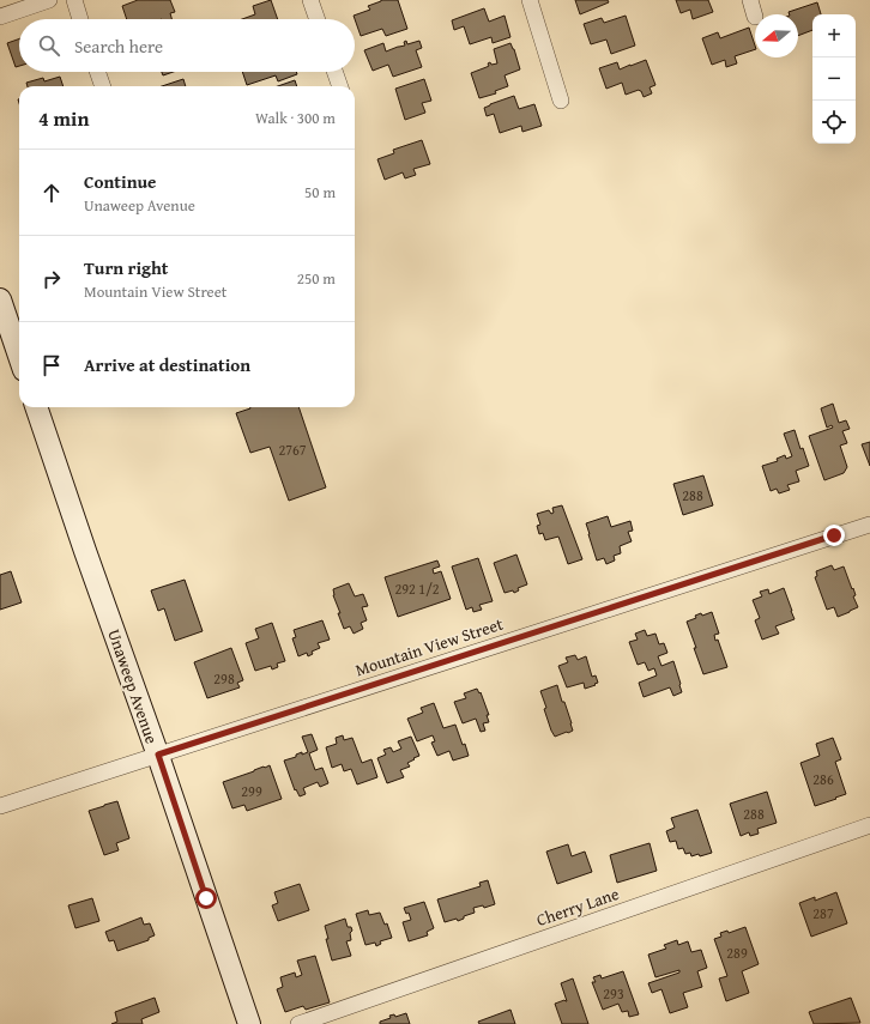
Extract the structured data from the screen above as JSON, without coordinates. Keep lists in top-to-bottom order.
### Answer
{
  "streets": {
    "main road": ["Unaweep Avenue"],
    "street": ["Mountain View Street", "Cherry Lane"]
  },
  "crossings": [
    ["Mountain View Street", "Unaweep Avenue"]
  ],
  "house_numbers": [
    "2767",
    "288",
    "292 1/2",
    "298",
    "286",
    "299",
    "288",
    "287",
    "289",
    "293"
  ],
  "north": "left",
  "page": {
    "map_buttons": ["+", "−"],
    "search": "Search here",
    "heading": ["4 min", "Walk · 300 m"],
    "list": [
      ["Continue", "Unaweep Avenue", "50 m"],
      ["Turn right", "Mountain View Street", "250 m"],
      "Arrive at destination"
    ]
  }
}
